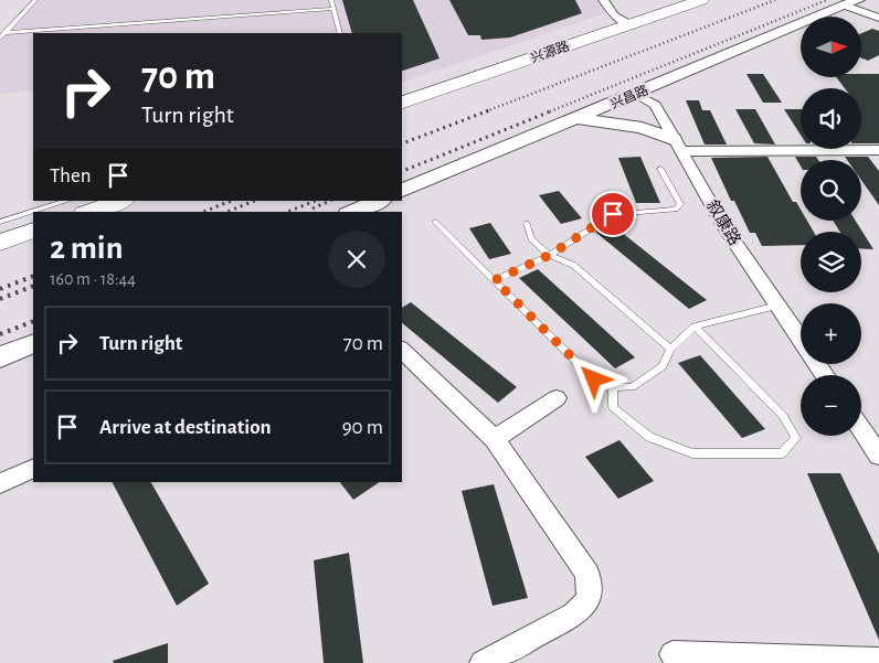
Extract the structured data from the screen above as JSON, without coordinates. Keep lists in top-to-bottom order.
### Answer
{
  "streets": {
    "main road": ["兴源路", "兴昌路"],
    "street": ["叙康路"]
  },
  "crossings": [
    ["兴昌路", "叙康路"]
  ],
  "north": "right",
  "page": {
    "map_buttons": ["+", "−"],
    "turn": ["70 m", "Turn right"],
    "then": "Then",
    "heading": ["2 min", "160 m · 18:44"],
    "list": [
      {
        "name": "Turn right",
        "value": "70 m"
      },
      {
        "name": "Arrive at destination",
        "value": "90 m"
      }
    ]
  }
}
